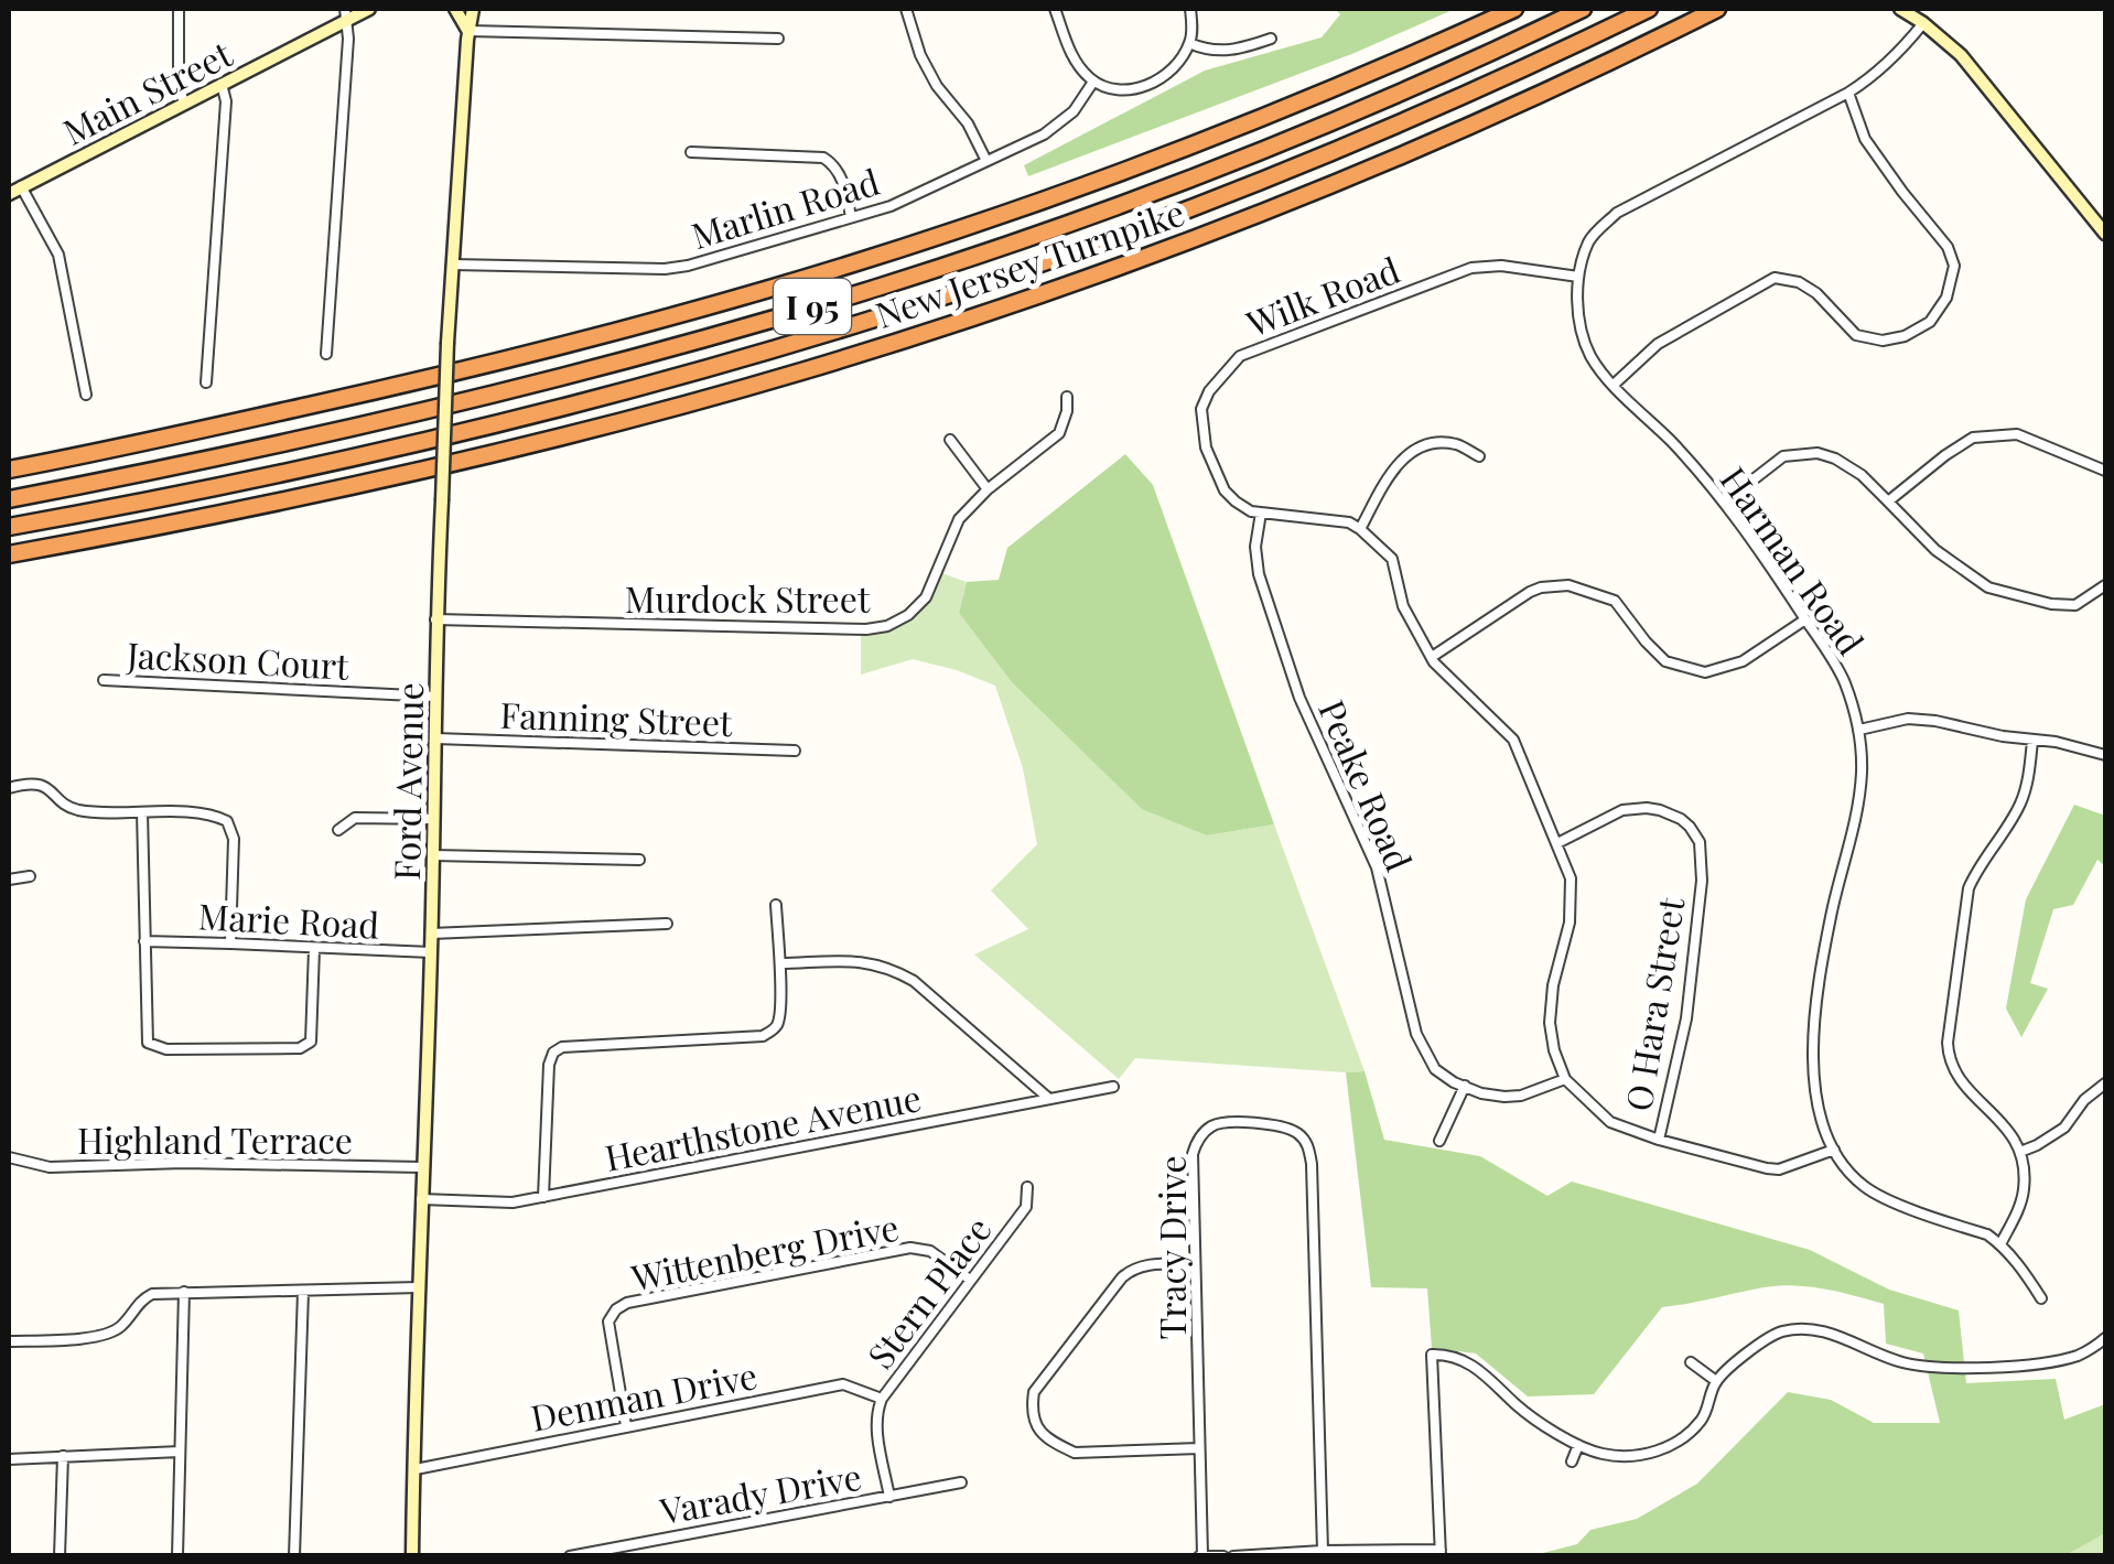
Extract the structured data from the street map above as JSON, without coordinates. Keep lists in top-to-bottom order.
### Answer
{
  "streets": {
    "highway": ["New Jersey Turnpike", "I 95"],
    "street": [
      "Main Street",
      "Marlin Road",
      "Wilk Road",
      "Harman Road",
      "Murdock Street",
      "Jackson Court",
      "Fanning Street",
      "Ford Avenue",
      "Peake Road",
      "Marie Road",
      "O Hara Street",
      "Hearthstone Avenue",
      "Highland Terrace",
      "Tracy Drive",
      "Wittenberg Drive",
      "Stern Place",
      "Denman Drive",
      "Varady Drive"
    ]
  },
  "crossings": [
    ["Marlin Road", "Ford Avenue"],
    ["Wilk Road", "Harman Road"],
    ["Wilk Road", "Peake Road"],
    ["Murdock Street", "Ford Avenue"],
    ["Jackson Court", "Ford Avenue"],
    ["Fanning Street", "Ford Avenue"],
    ["Ford Avenue", "Marie Road"],
    ["Ford Avenue", "Hearthstone Avenue"],
    ["Ford Avenue", "Highland Terrace"],
    ["Ford Avenue", "Denman Drive"],
    ["Wittenberg Drive", "Stern Place"],
    ["Wittenberg Drive", "Denman Drive"],
    ["Stern Place", "Denman Drive"],
    ["Stern Place", "Varady Drive"]
  ]
}
